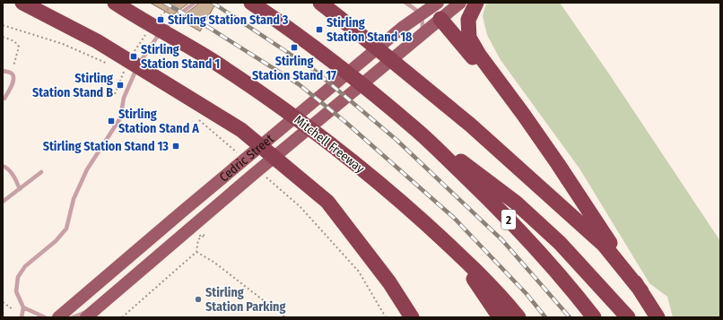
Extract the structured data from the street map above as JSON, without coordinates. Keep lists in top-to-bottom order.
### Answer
{
  "streets": {
    "highway": ["Mitchell Freeway", "2"],
    "main road": ["Cedric Street"]
  },
  "places": {
    "transit": [
      "Stirling Station Stand 3",
      "Stirling Station Stand 18",
      "Stirling Station Stand 17",
      "Stirling Station Stand 1",
      "Stirling Station Stand B",
      "Stirling Station Stand A",
      "Stirling Station Stand 13"
    ],
    "other": ["Stirling Station Parking"]
  }
}
